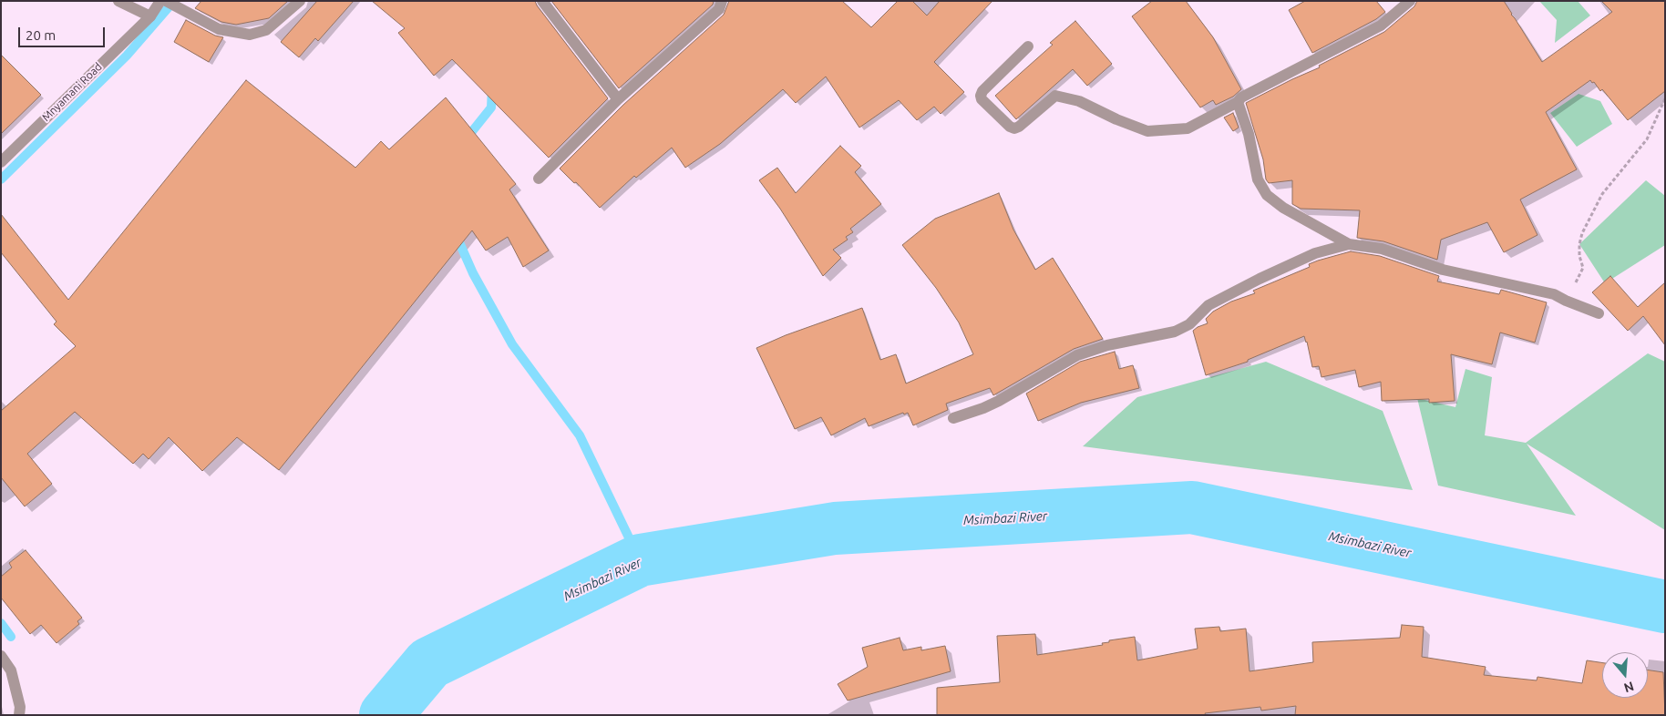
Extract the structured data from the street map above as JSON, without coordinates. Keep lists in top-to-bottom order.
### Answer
{
  "streets": {
    "street": ["Mnyamani Road"]
  },
  "water": ["Msimbazi River"],
  "scale_bar": "20 m",
  "north": "bottom"
}
